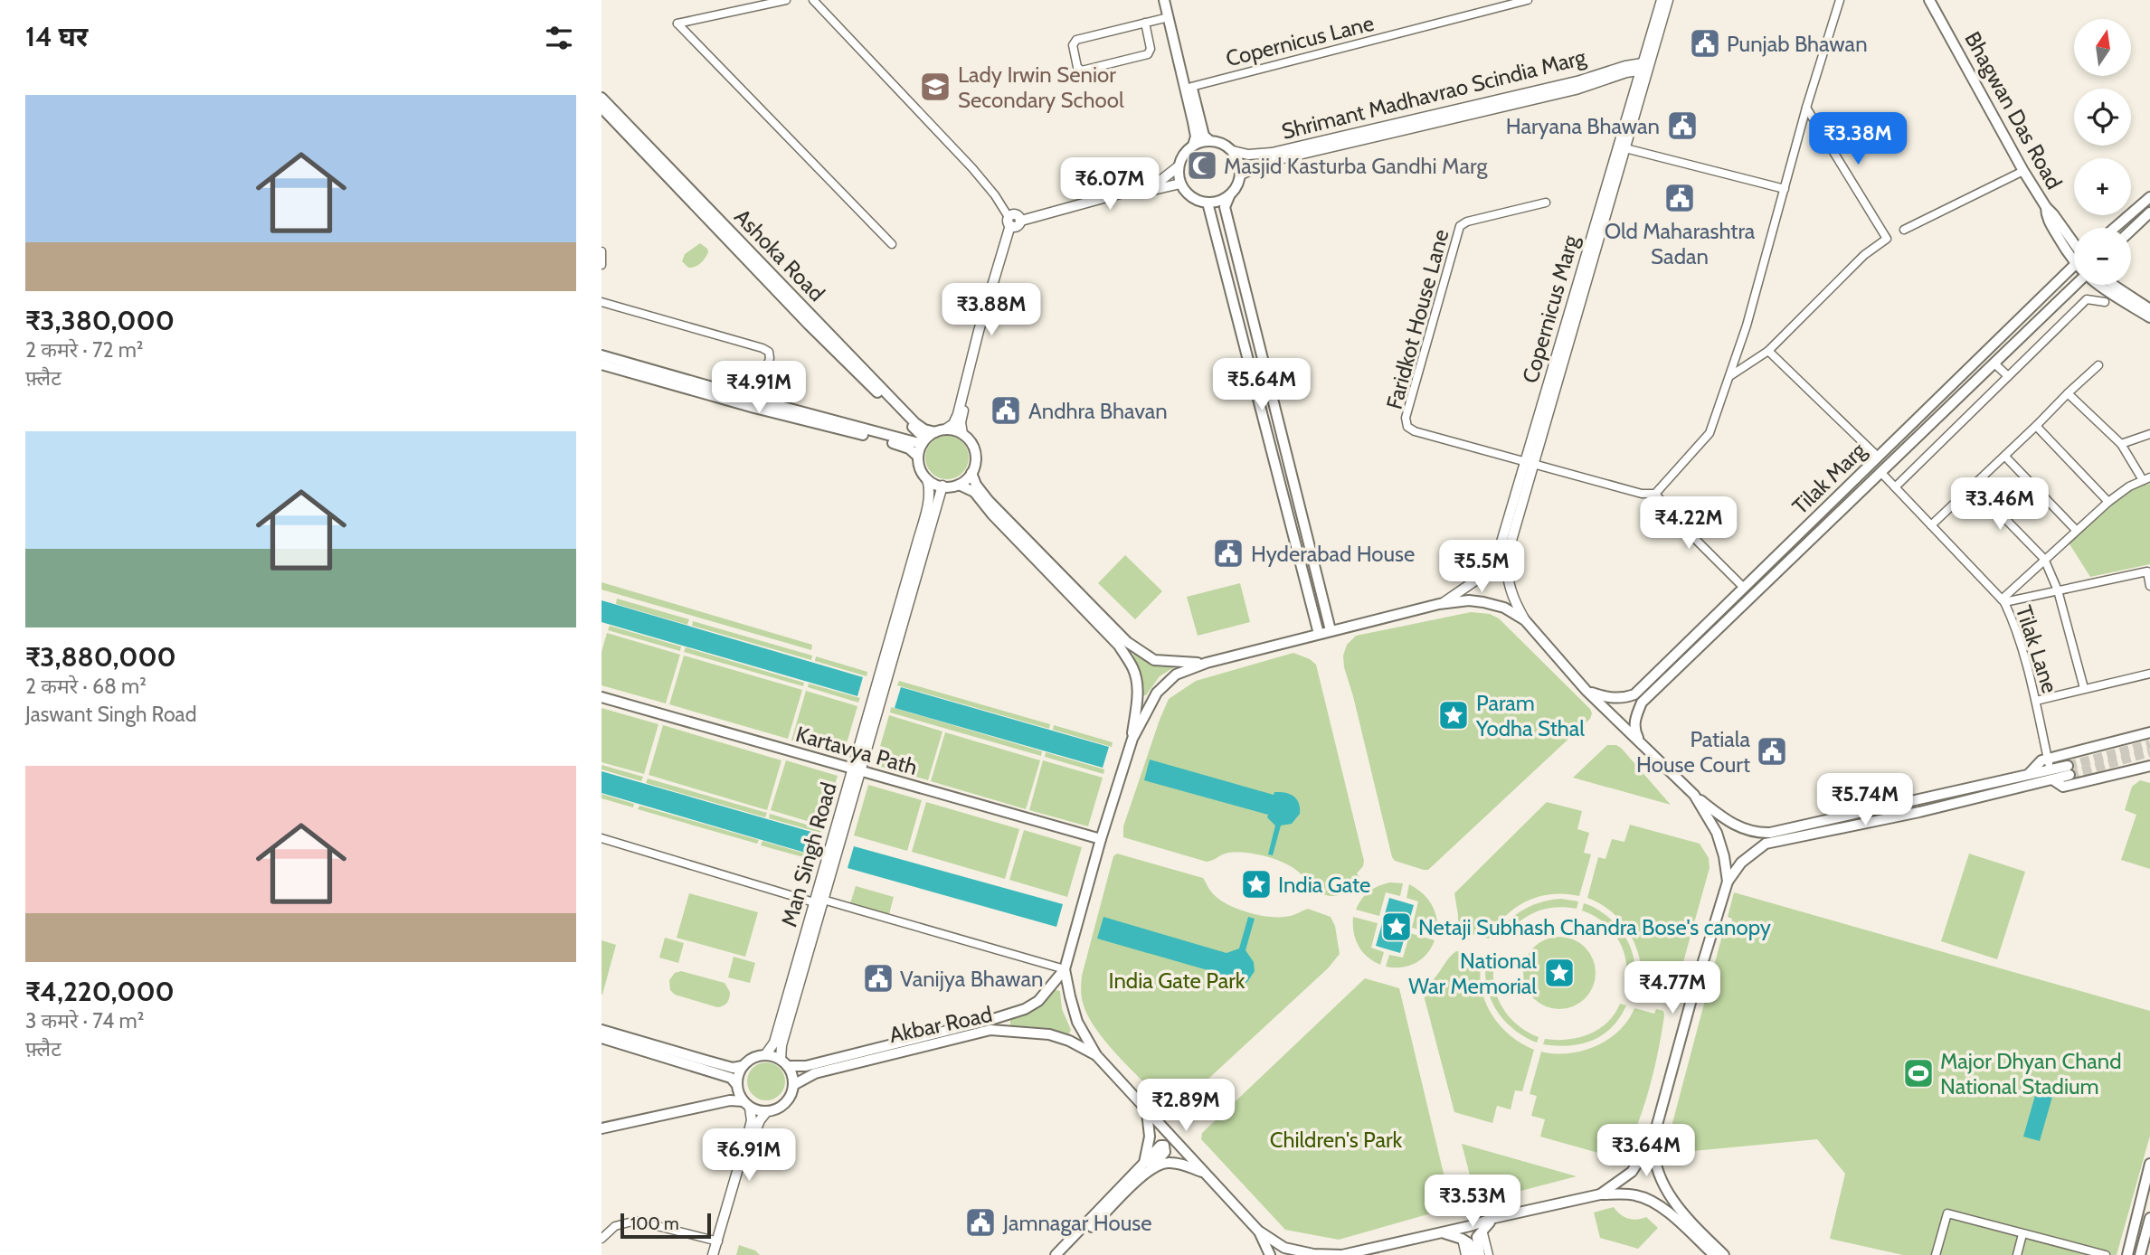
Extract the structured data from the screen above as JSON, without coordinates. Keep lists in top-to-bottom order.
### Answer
{
  "streets": {
    "main road": [
      "Bhagwan Das Road",
      "Ashoka Road",
      "Tilak Marg",
      "Kartavya Path",
      "Akbar Road"
    ],
    "street": [
      "Copernicus Lane",
      "Shrimant Madhavrao Scindia Marg",
      "Copernicus Marg",
      "Faridkot House Lane",
      "Tilak Lane",
      "Man Singh Road"
    ]
  },
  "crossings": [
    ["Shrimant Madhavrao Scindia Marg", "Copernicus Marg"],
    ["Ashoka Road", "Man Singh Road"],
    ["Copernicus Marg", "Faridkot House Lane"],
    ["Tilak Marg", "Tilak Lane"],
    ["Kartavya Path", "Man Singh Road"],
    ["Man Singh Road", "Akbar Road"]
  ],
  "parks": ["India Gate Park", "Children's Park"],
  "places": {
    "public building": [
      "Punjab Bhawan",
      "Haryana Bhawan",
      "Old Maharashtra Sadan",
      "Andhra Bhavan",
      "Hyderabad House",
      "Patiala House Court",
      "Vanijya Bhawan",
      "Jamnagar House"
    ],
    "school or university": ["Lady Irwin Senior Secondary School"],
    "mosque": ["Masjid Kasturba Gandhi Marg"],
    "place": [
      "Param Yodha Sthal",
      "India Gate",
      "Netaji Subhash Chandra Bose's canopy",
      "National War Memorial"
    ],
    "sports": ["Major Dhyan Chand National Stadium"]
  },
  "scale_bar": "100 m",
  "north": "top",
  "page": {
    "heading": "14 घर",
    "map_buttons": ["+", "−"],
    "list": [
      {
        "name": "₹3,380,000",
        "note": "2 कमरे · 72 m² · फ़्लैट"
      },
      {
        "name": "₹3,880,000",
        "note": "2 कमरे · 68 m² · Jaswant Singh Road"
      },
      {
        "name": "₹4,220,000",
        "note": "3 कमरे · 74 m² · फ़्लैट"
      }
    ],
    "price": [
      "₹3.38M",
      "₹6.07M",
      "₹3.88M",
      "₹5.64M",
      "₹4.91M",
      "₹3.46M",
      "₹4.22M",
      "₹5.5M",
      "₹5.74M",
      "₹4.77M",
      "₹2.89M",
      "₹3.64M",
      "₹6.91M",
      "₹3.53M"
    ],
    "scale": "100 m"
  }
}
